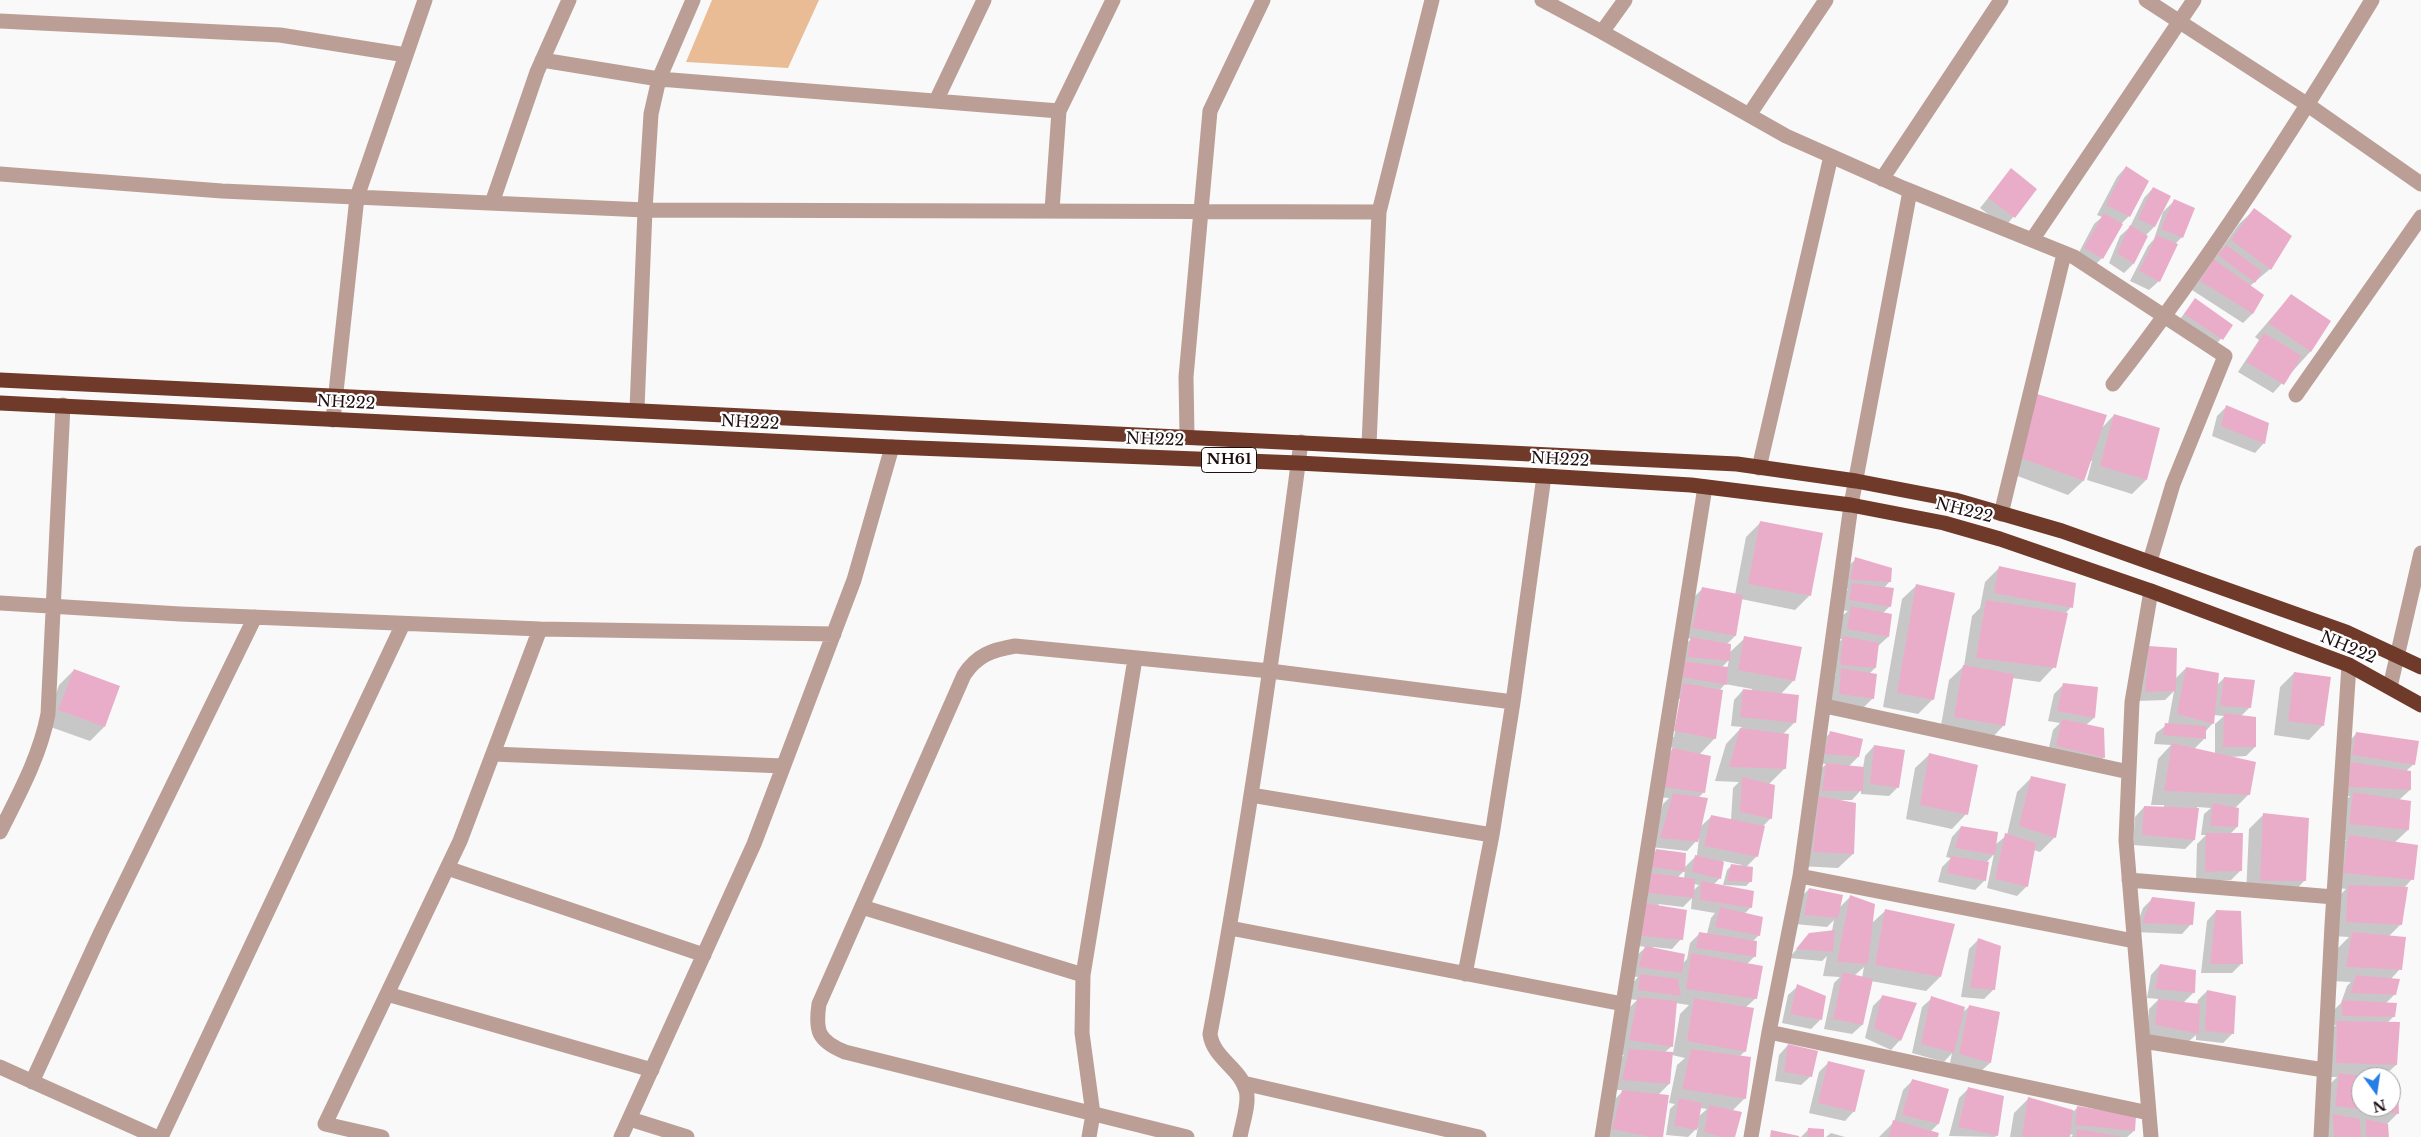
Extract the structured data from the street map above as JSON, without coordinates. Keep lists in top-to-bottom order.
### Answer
{
  "streets": {
    "highway": ["NH222", "NH61"]
  },
  "north": "bottom"
}
